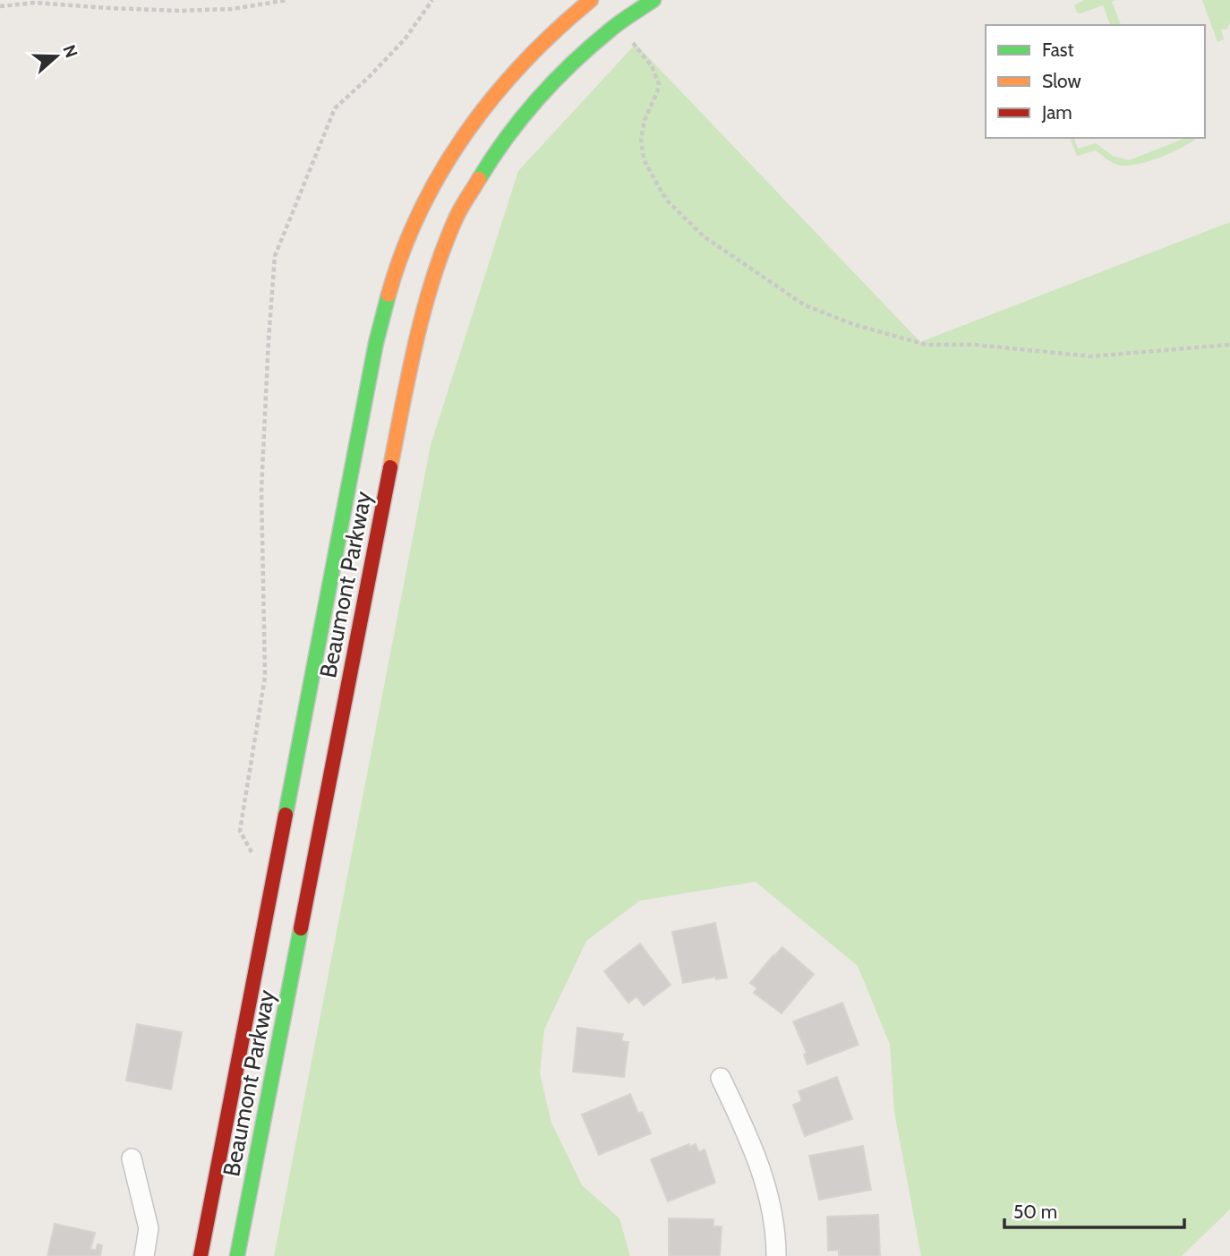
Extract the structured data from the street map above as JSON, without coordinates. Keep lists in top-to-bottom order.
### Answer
{
  "streets": {
    "street": ["Beaumont Parkway"]
  },
  "legend": ["Fast", "Slow", "Jam"],
  "scale_bar": "50 m",
  "north": "right"
}
